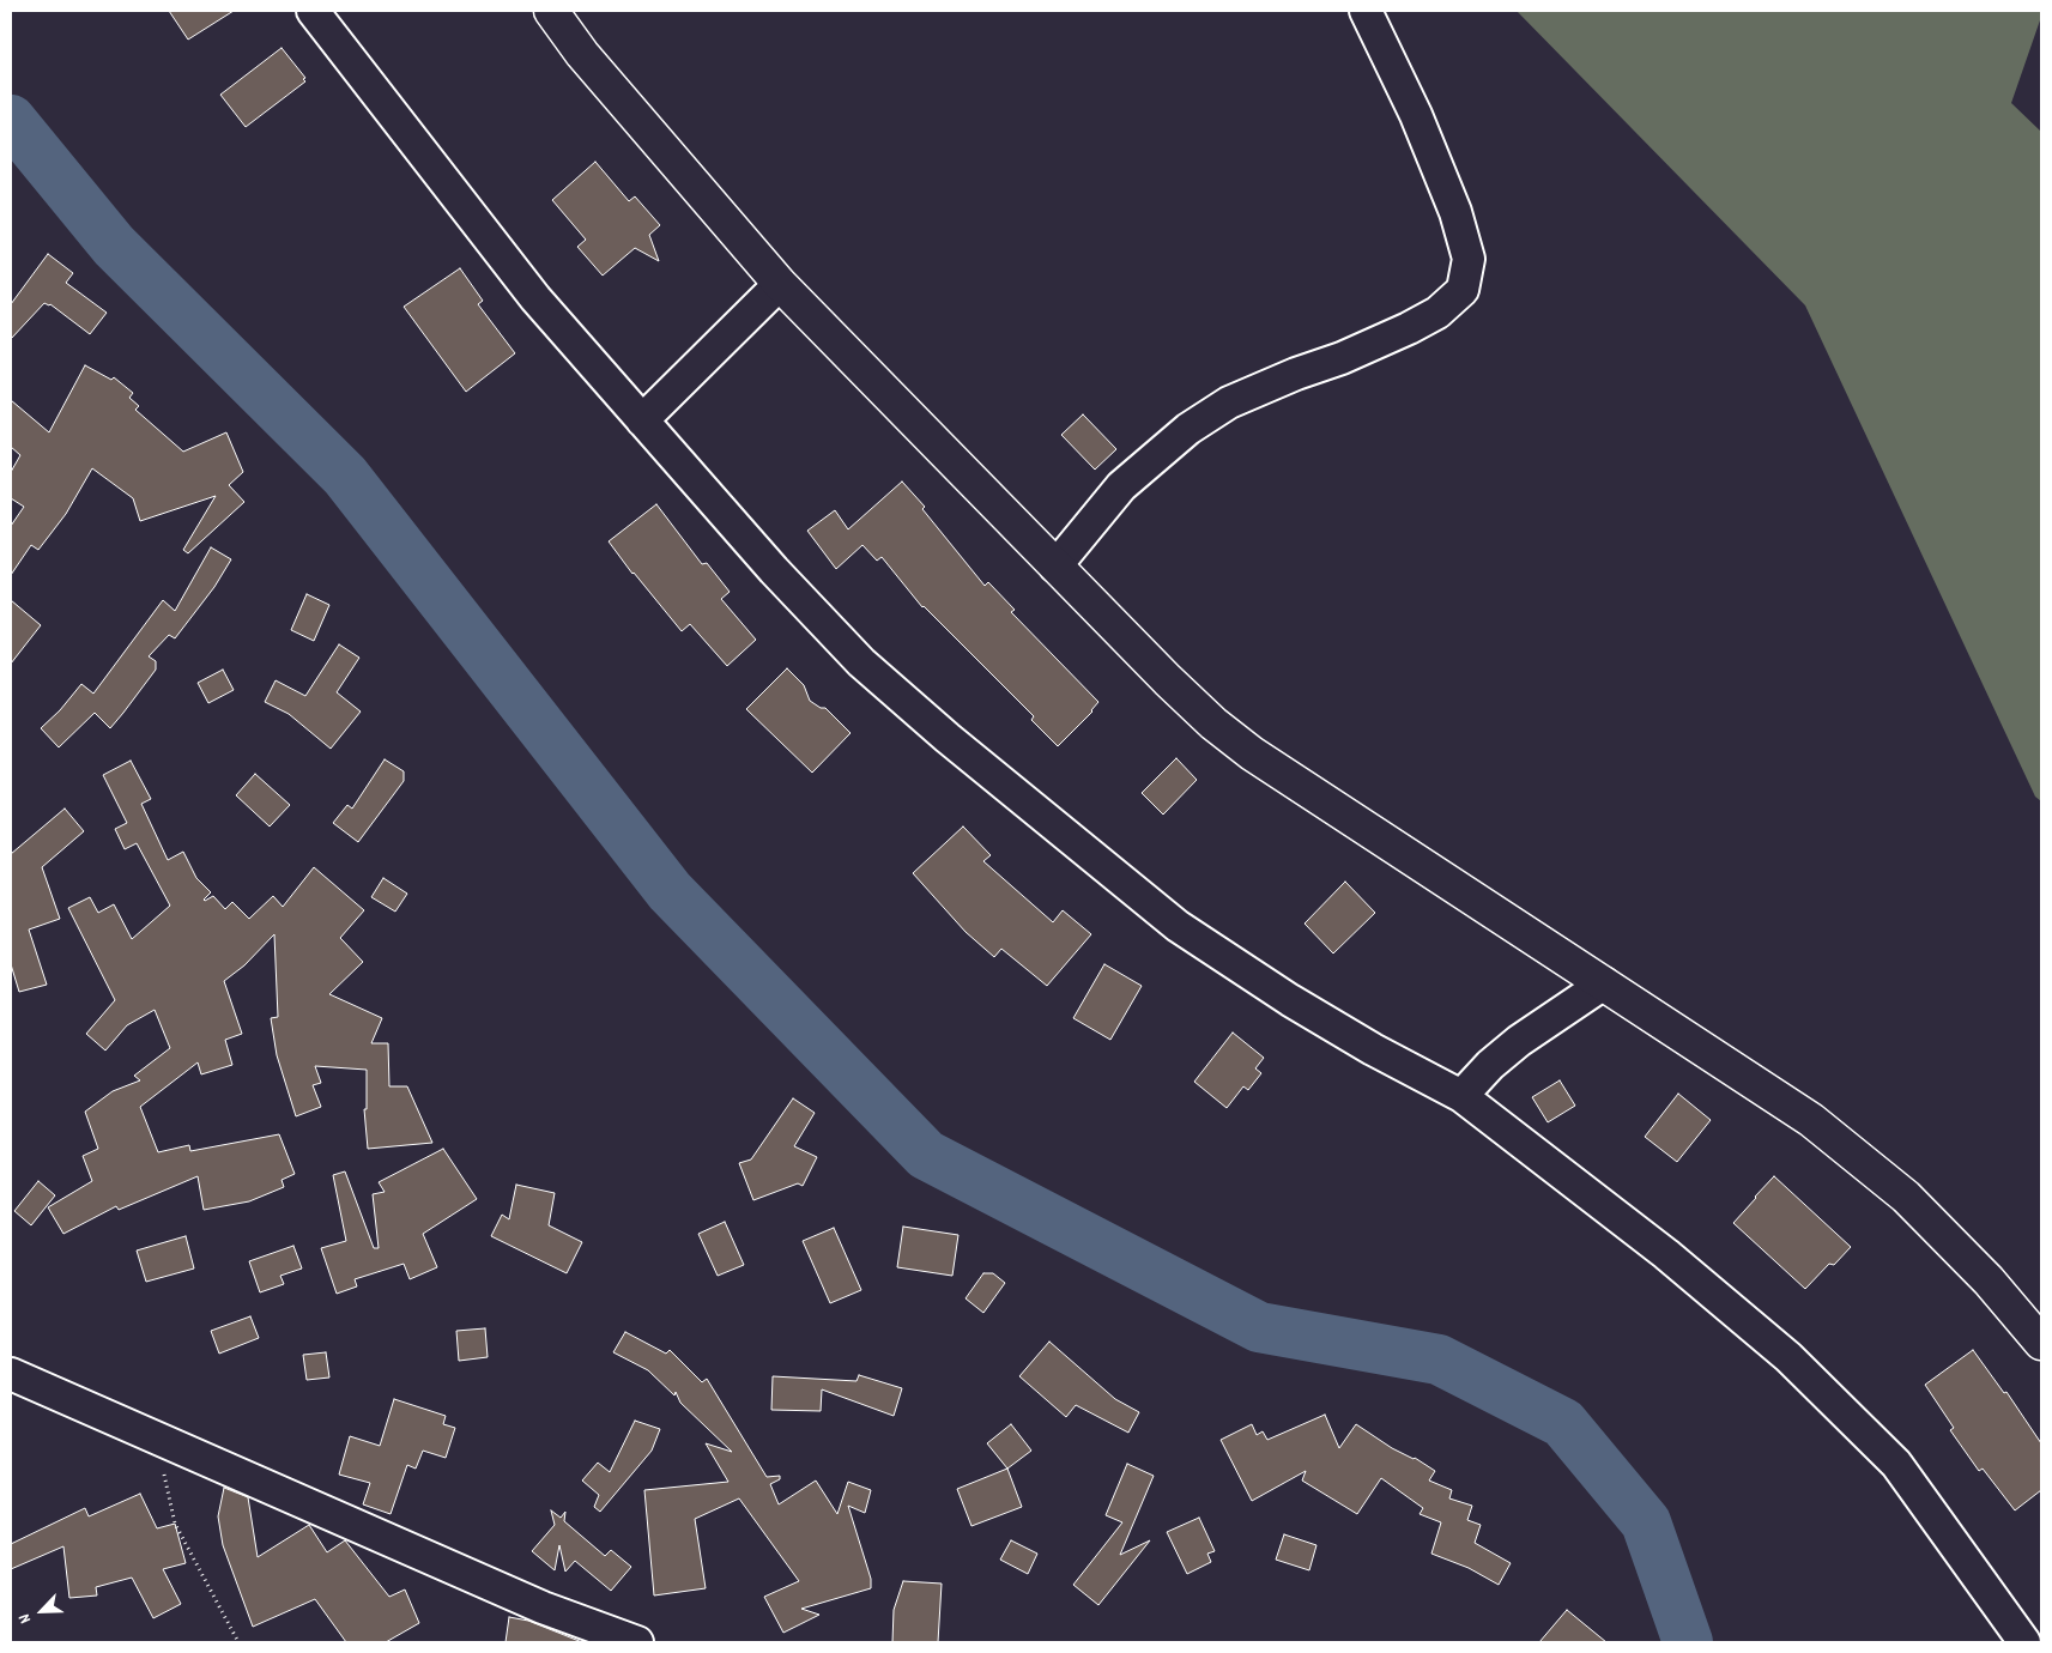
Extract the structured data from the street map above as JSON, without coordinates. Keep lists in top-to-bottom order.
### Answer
{
  "north": "bottom left"
}
